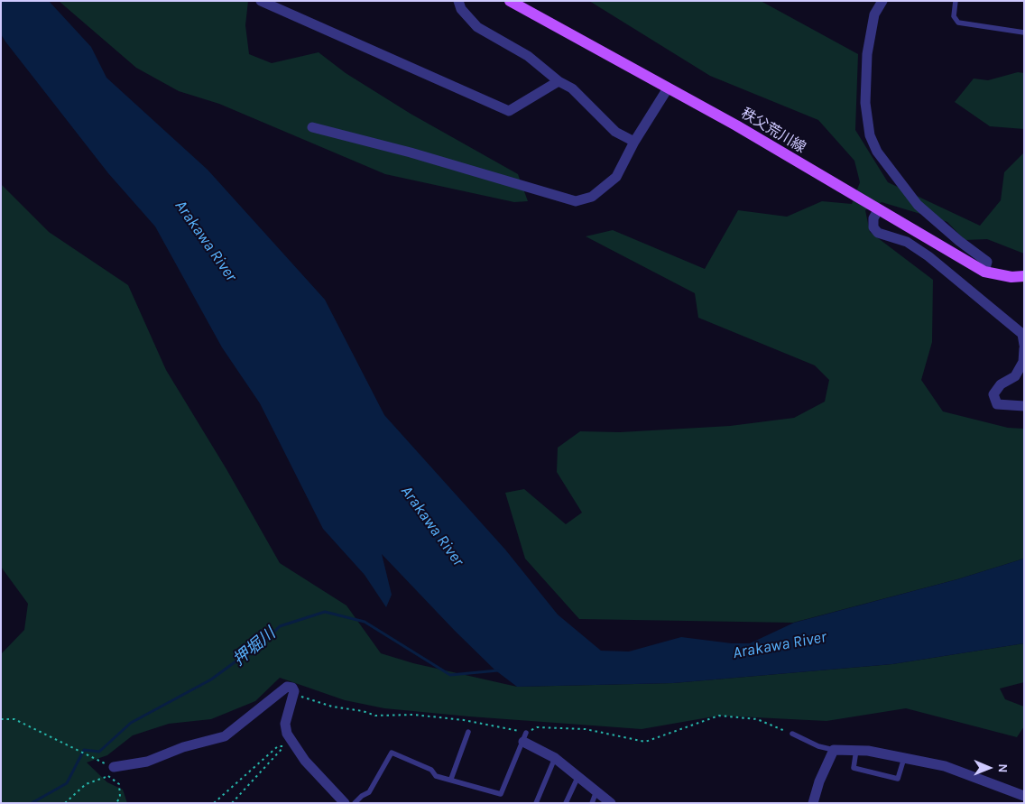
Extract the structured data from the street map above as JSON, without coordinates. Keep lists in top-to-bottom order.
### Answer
{
  "streets": {
    "main road": ["秩父荒川線"]
  },
  "water": ["Arakawa River", "押堀川"],
  "north": "right"
}
